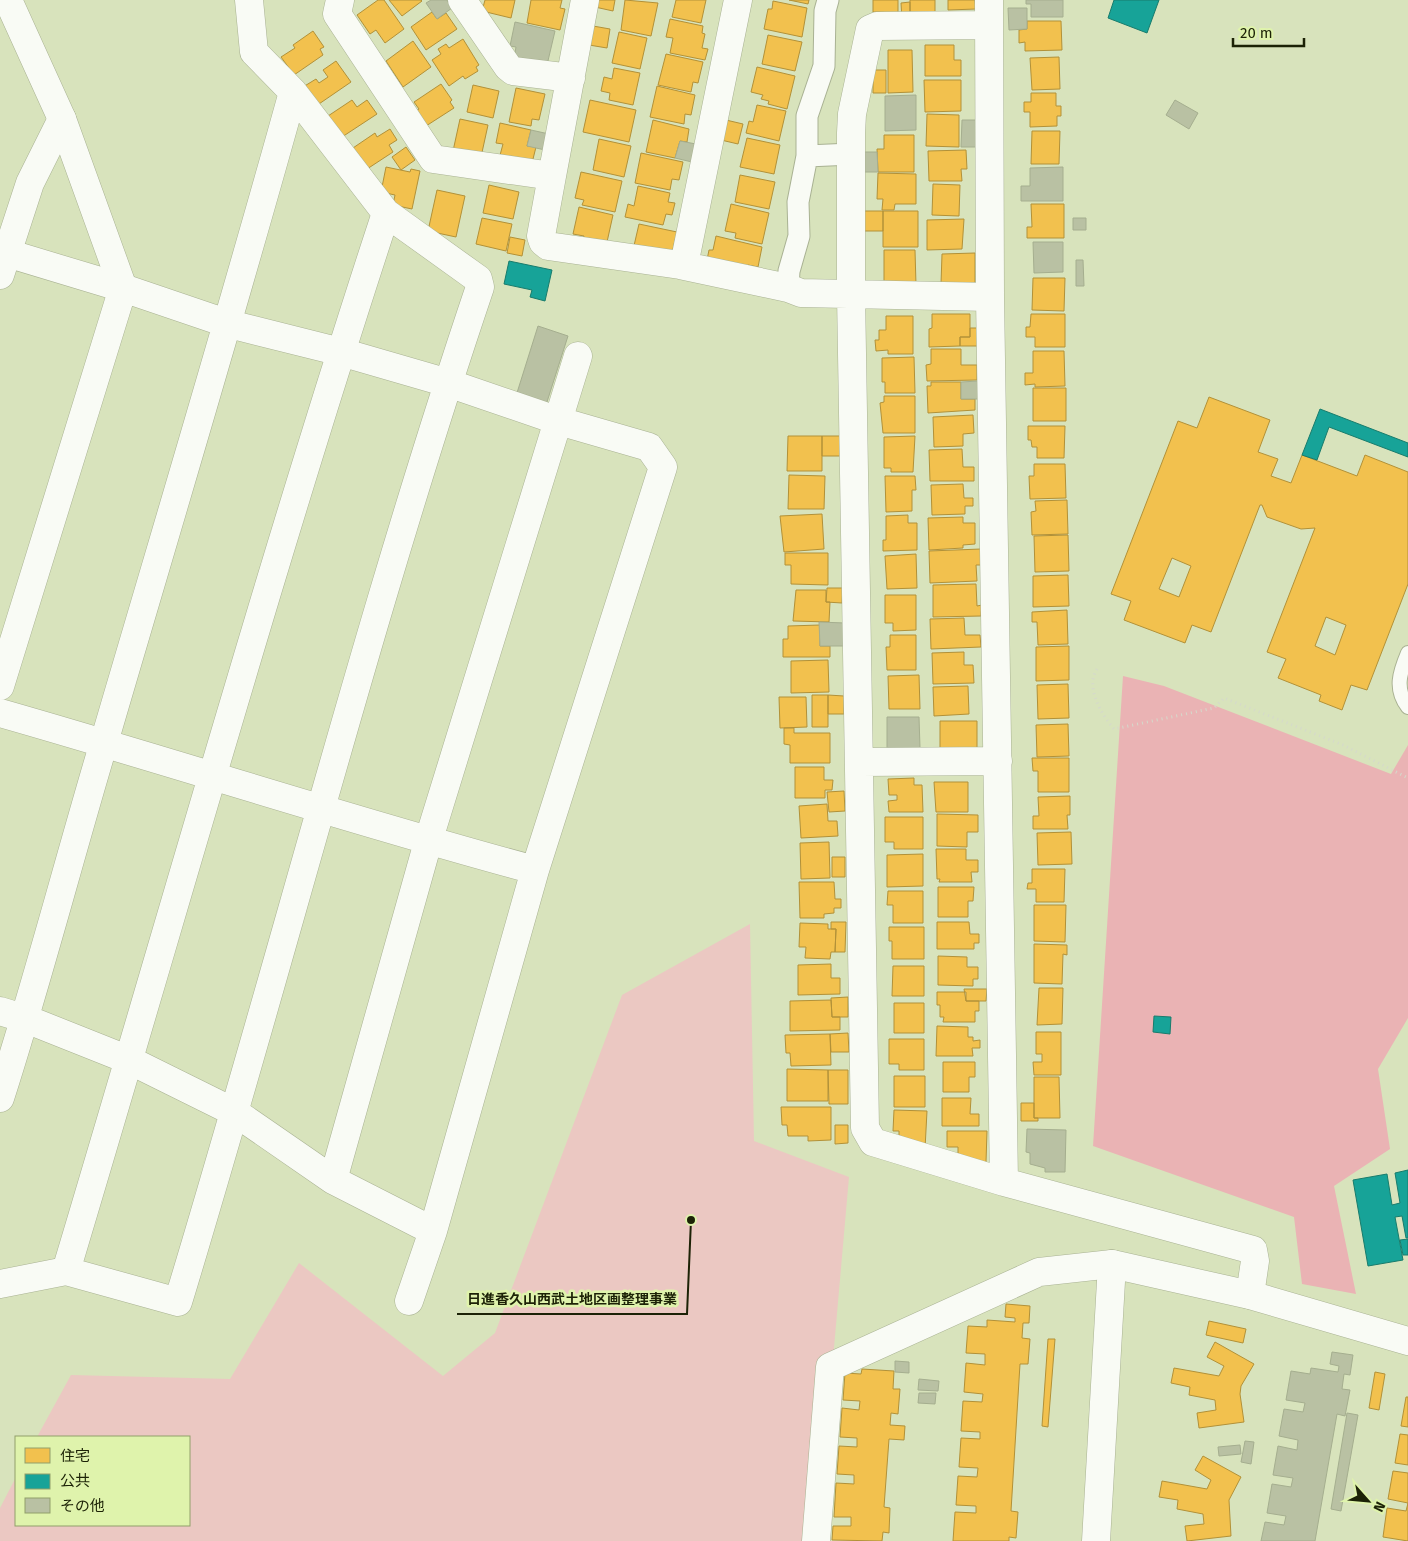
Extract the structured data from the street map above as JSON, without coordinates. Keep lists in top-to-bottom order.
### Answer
{
  "places": ["日進香久山西武土地区画整理事業"],
  "legend": ["住宅", "公共", "その他"],
  "scale_bar": "20 m",
  "north": "bottom right"
}
